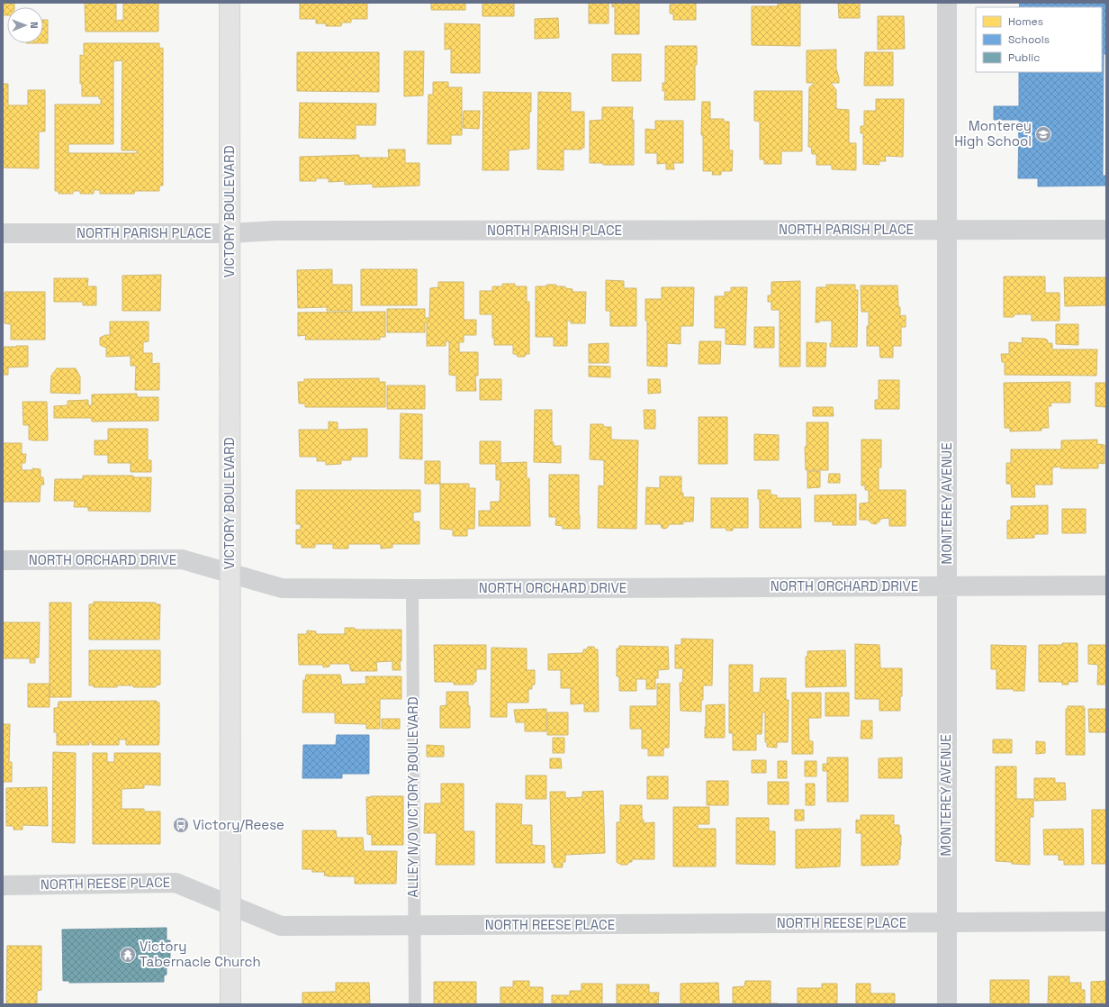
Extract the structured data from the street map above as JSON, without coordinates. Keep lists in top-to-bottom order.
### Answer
{
  "streets": {
    "main road": ["VICTORY BOULEVARD"],
    "street": [
      "NORTH PARISH PLACE",
      "MONTEREY AVENUE",
      "NORTH ORCHARD DRIVE",
      "NORTH REESE PLACE"
    ],
    "lane": ["ALLEY N/O VICTORY BOULEVARD"]
  },
  "crossings": [
    ["VICTORY BOULEVARD", "NORTH PARISH PLACE"],
    ["VICTORY BOULEVARD", "NORTH ORCHARD DRIVE"],
    ["VICTORY BOULEVARD", "NORTH REESE PLACE"],
    ["NORTH PARISH PLACE", "MONTEREY AVENUE"],
    ["MONTEREY AVENUE", "NORTH ORCHARD DRIVE"],
    ["MONTEREY AVENUE", "NORTH REESE PLACE"],
    ["NORTH ORCHARD DRIVE", "ALLEY N/O VICTORY BOULEVARD"],
    ["ALLEY N/O VICTORY BOULEVARD", "NORTH REESE PLACE"]
  ],
  "places": {
    "school or university": ["Monterey High School"],
    "bus stop": ["Victory/Reese"],
    "temple": ["Victory Tabernacle Church"]
  },
  "legend": ["Homes", "Schools", "Public"],
  "north": "right"
}
